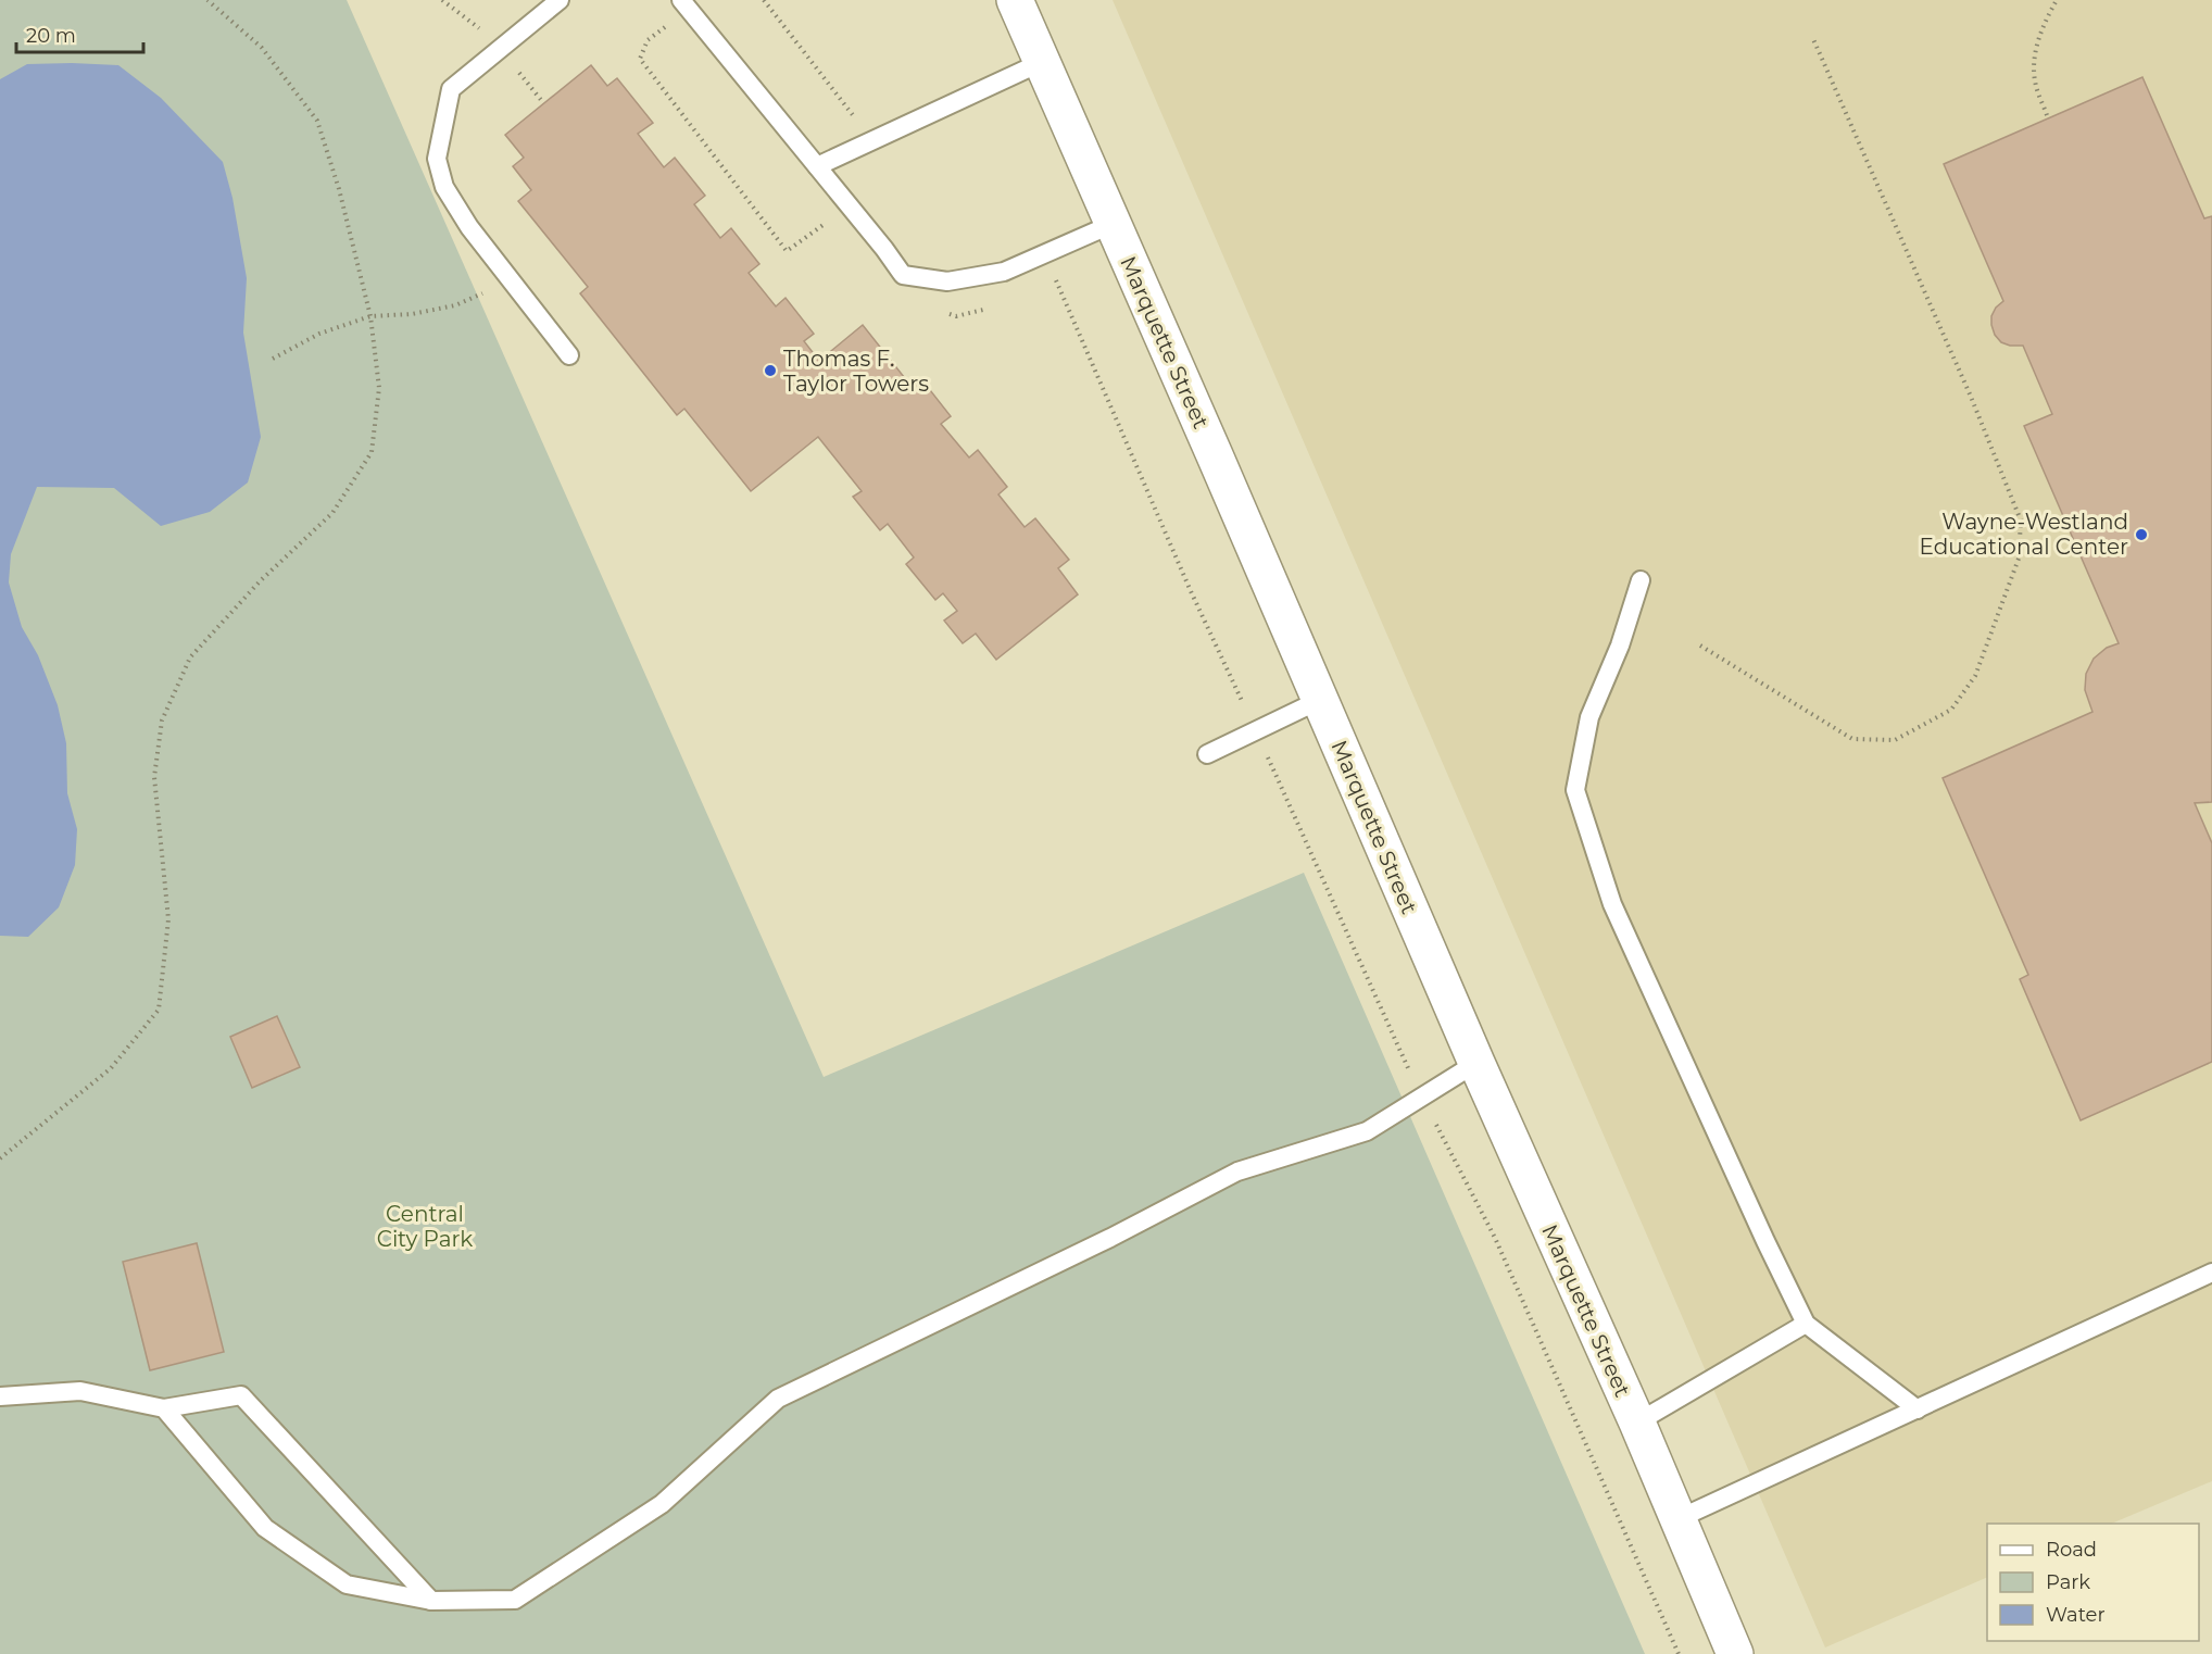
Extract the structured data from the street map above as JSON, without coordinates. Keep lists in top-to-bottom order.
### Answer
{
  "streets": {
    "street": ["Marquette Street"]
  },
  "parks": ["Central City Park"],
  "places": ["Thomas F. Taylor Towers", "Wayne-Westland Educational Center"],
  "legend": ["Road", "Park", "Water"],
  "scale_bar": "20 m"
}
